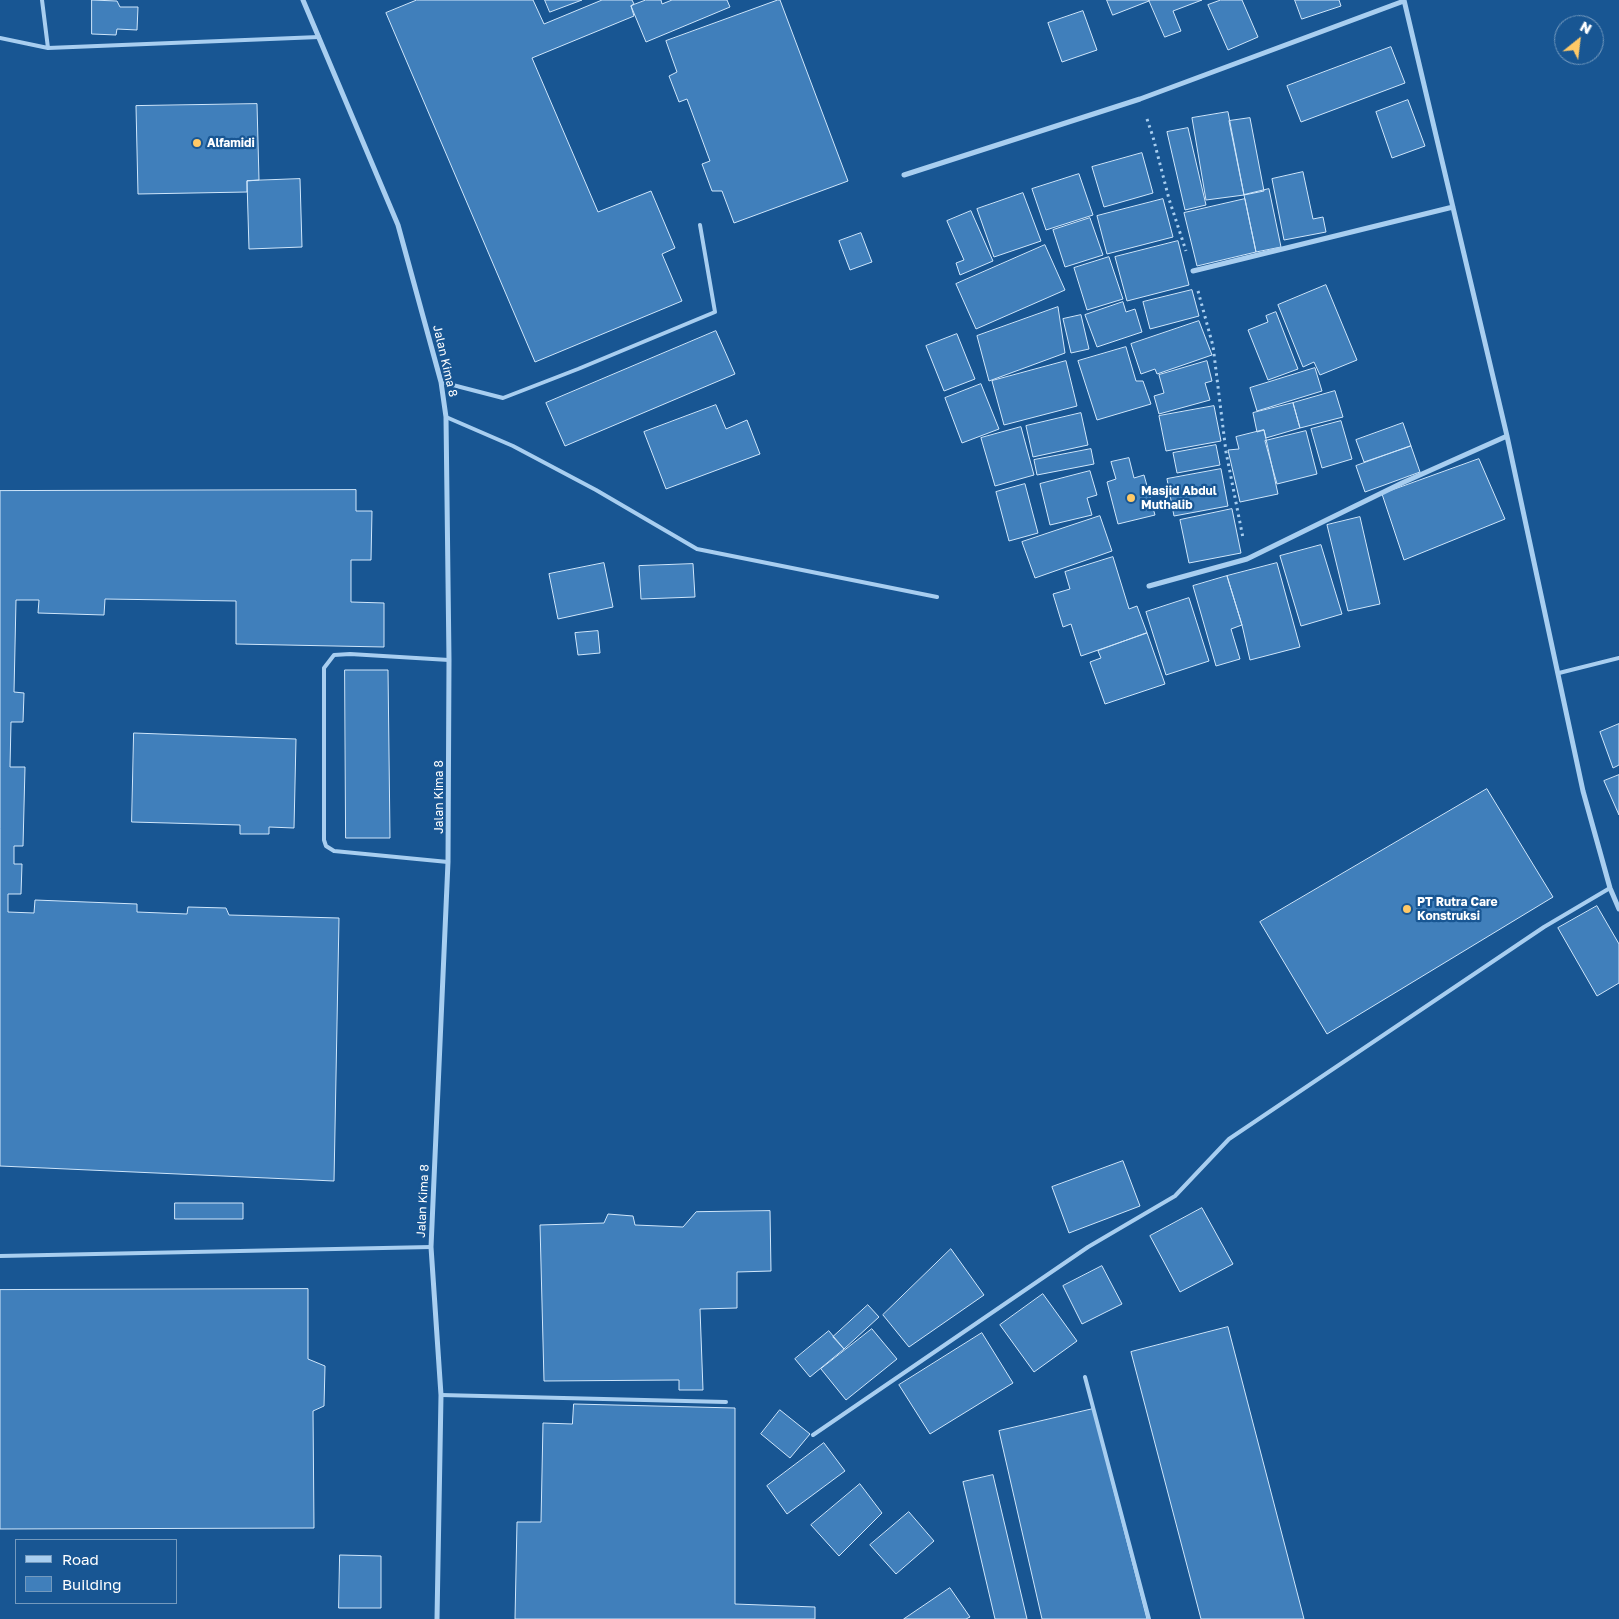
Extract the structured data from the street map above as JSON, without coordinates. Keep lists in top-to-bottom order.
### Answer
{
  "streets": {
    "street": ["Jalan Kima 8"]
  },
  "places": ["Alfamidi", "Masjid Abdul Muthalib", "PT Rutra Care Konstruksi"],
  "legend": ["Road", "Building"],
  "north": "top right"
}
